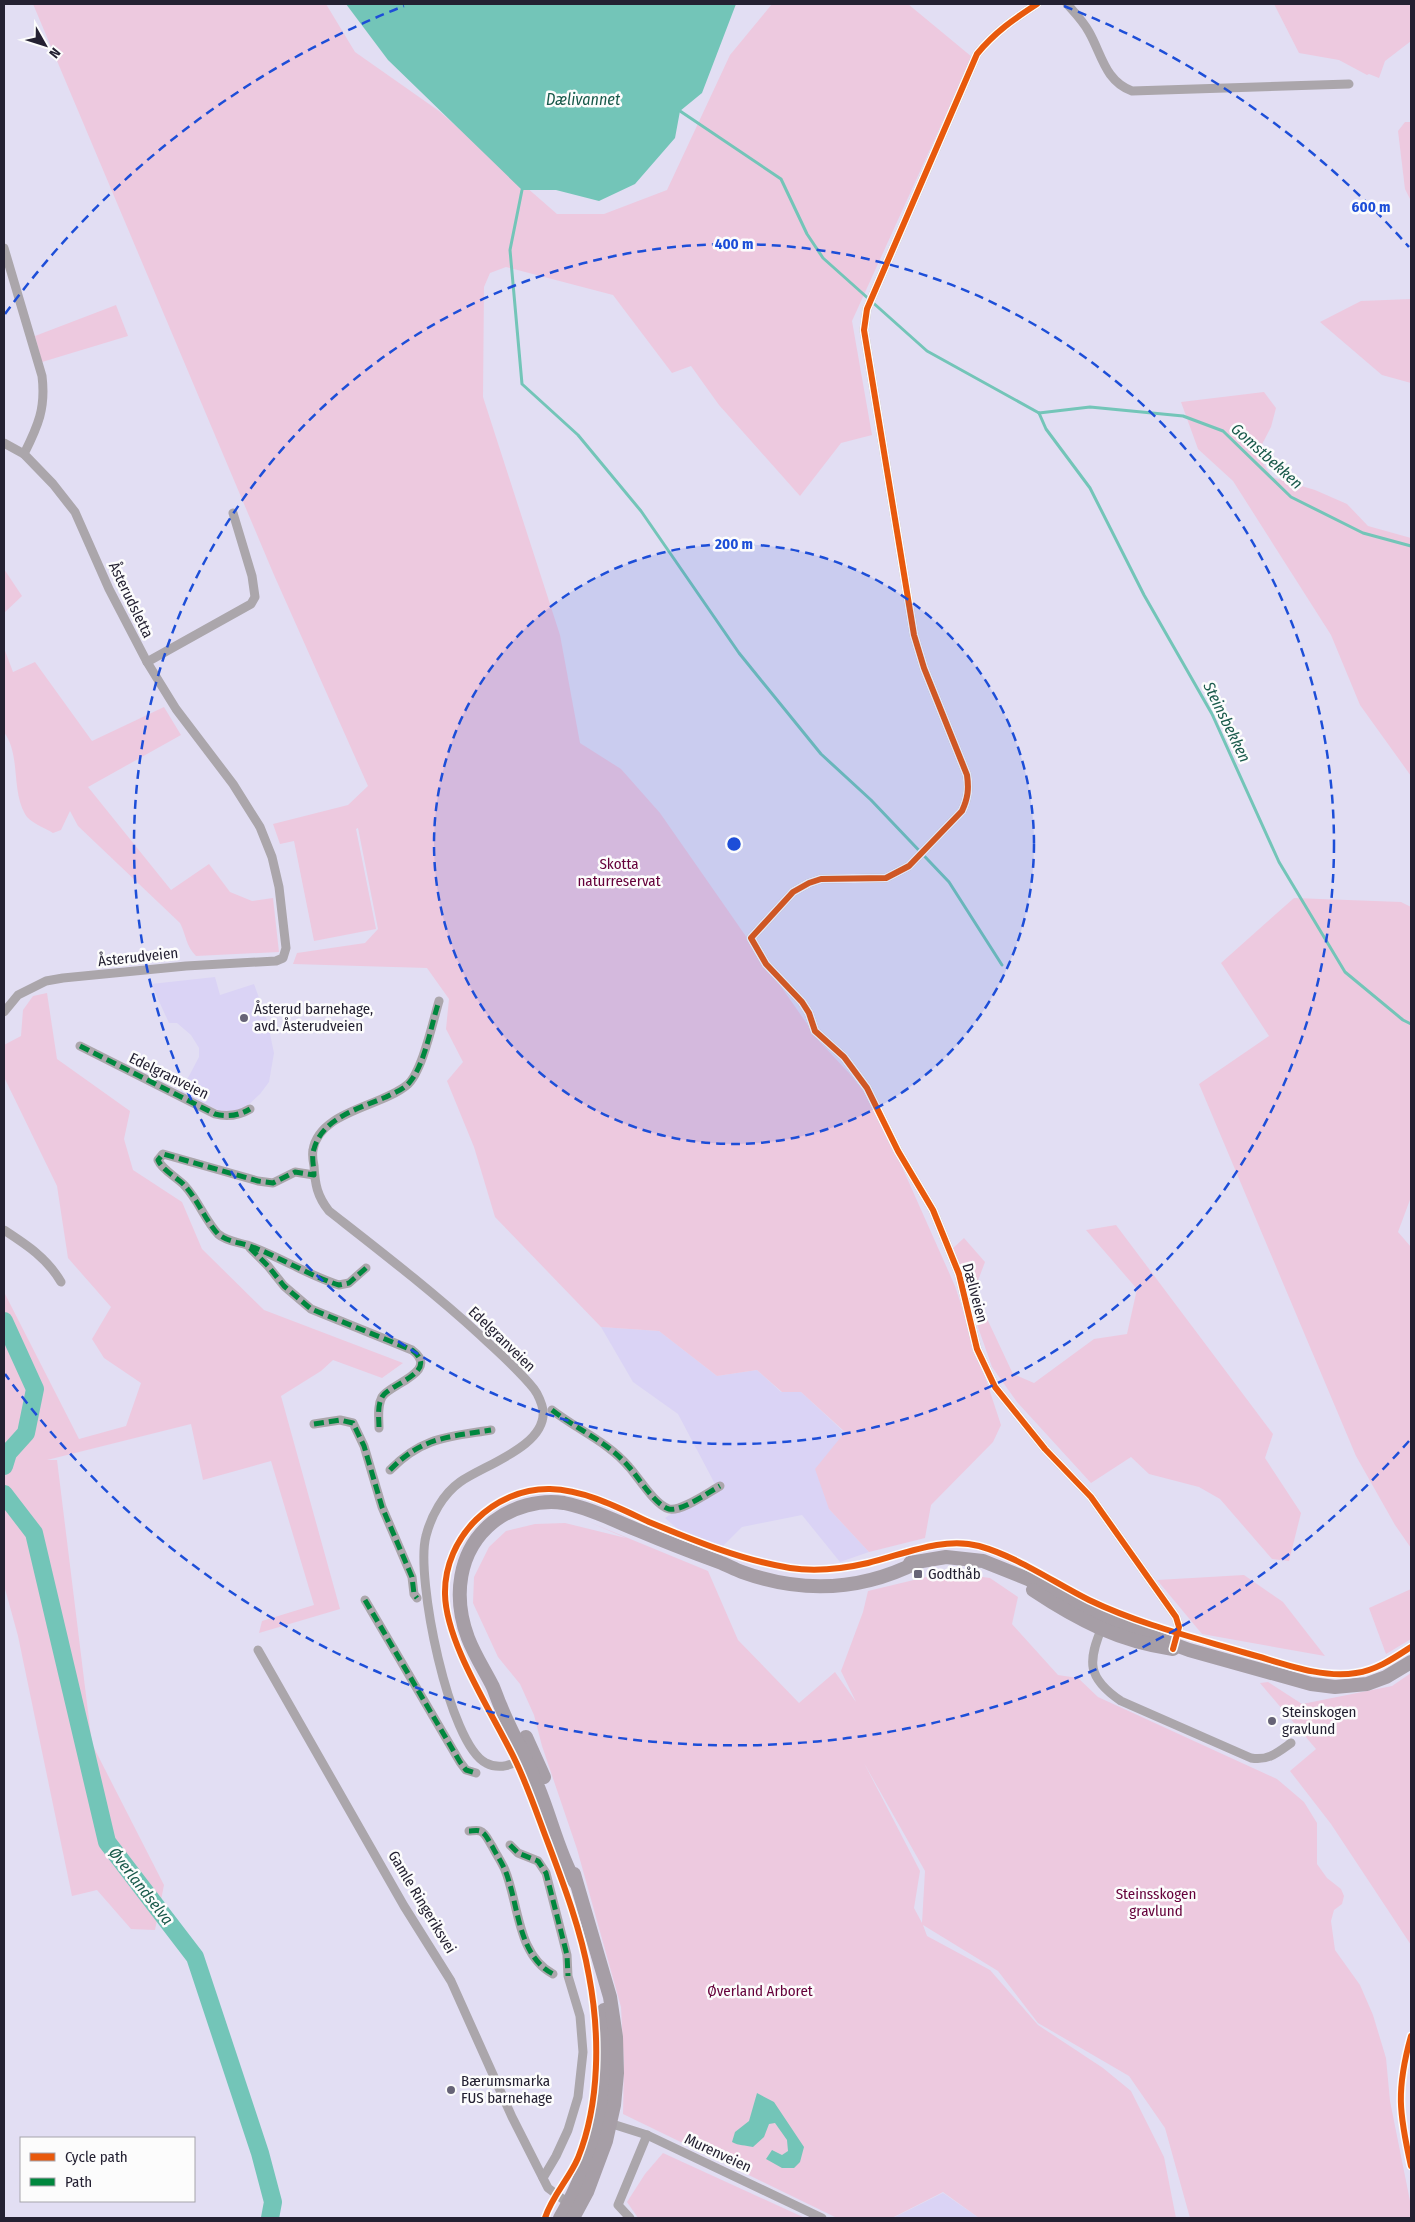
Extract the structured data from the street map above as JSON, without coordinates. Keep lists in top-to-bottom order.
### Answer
{
  "streets": {
    "street": [
      "Åsterudsletta",
      "Åsterudveien",
      "Edelgranveien",
      "Dæliveien",
      "Gamle Ringeriksvei",
      "Murenveien"
    ]
  },
  "crossings": [
    ["Åsterudsletta", "Åsterudveien"]
  ],
  "water": [
    "Dælivannet",
    "Gomstbekken",
    "Steinsbekken",
    "Øverlandselva"
  ],
  "parks": ["Skotta naturreservat", "Steinsskogen gravlund", "Øverland Arboret"],
  "places": {
    "other": ["Åsterud barnehage, avd. Åsterudveien", "Steinskogen gravlund", "Bærumsmarka FUS barnehage"],
    "transit": ["Godthåb"]
  },
  "legend": ["Cycle path", "Path"],
  "north": "bottom right",
  "rings": ["600 m", "400 m", "200 m"]
}
